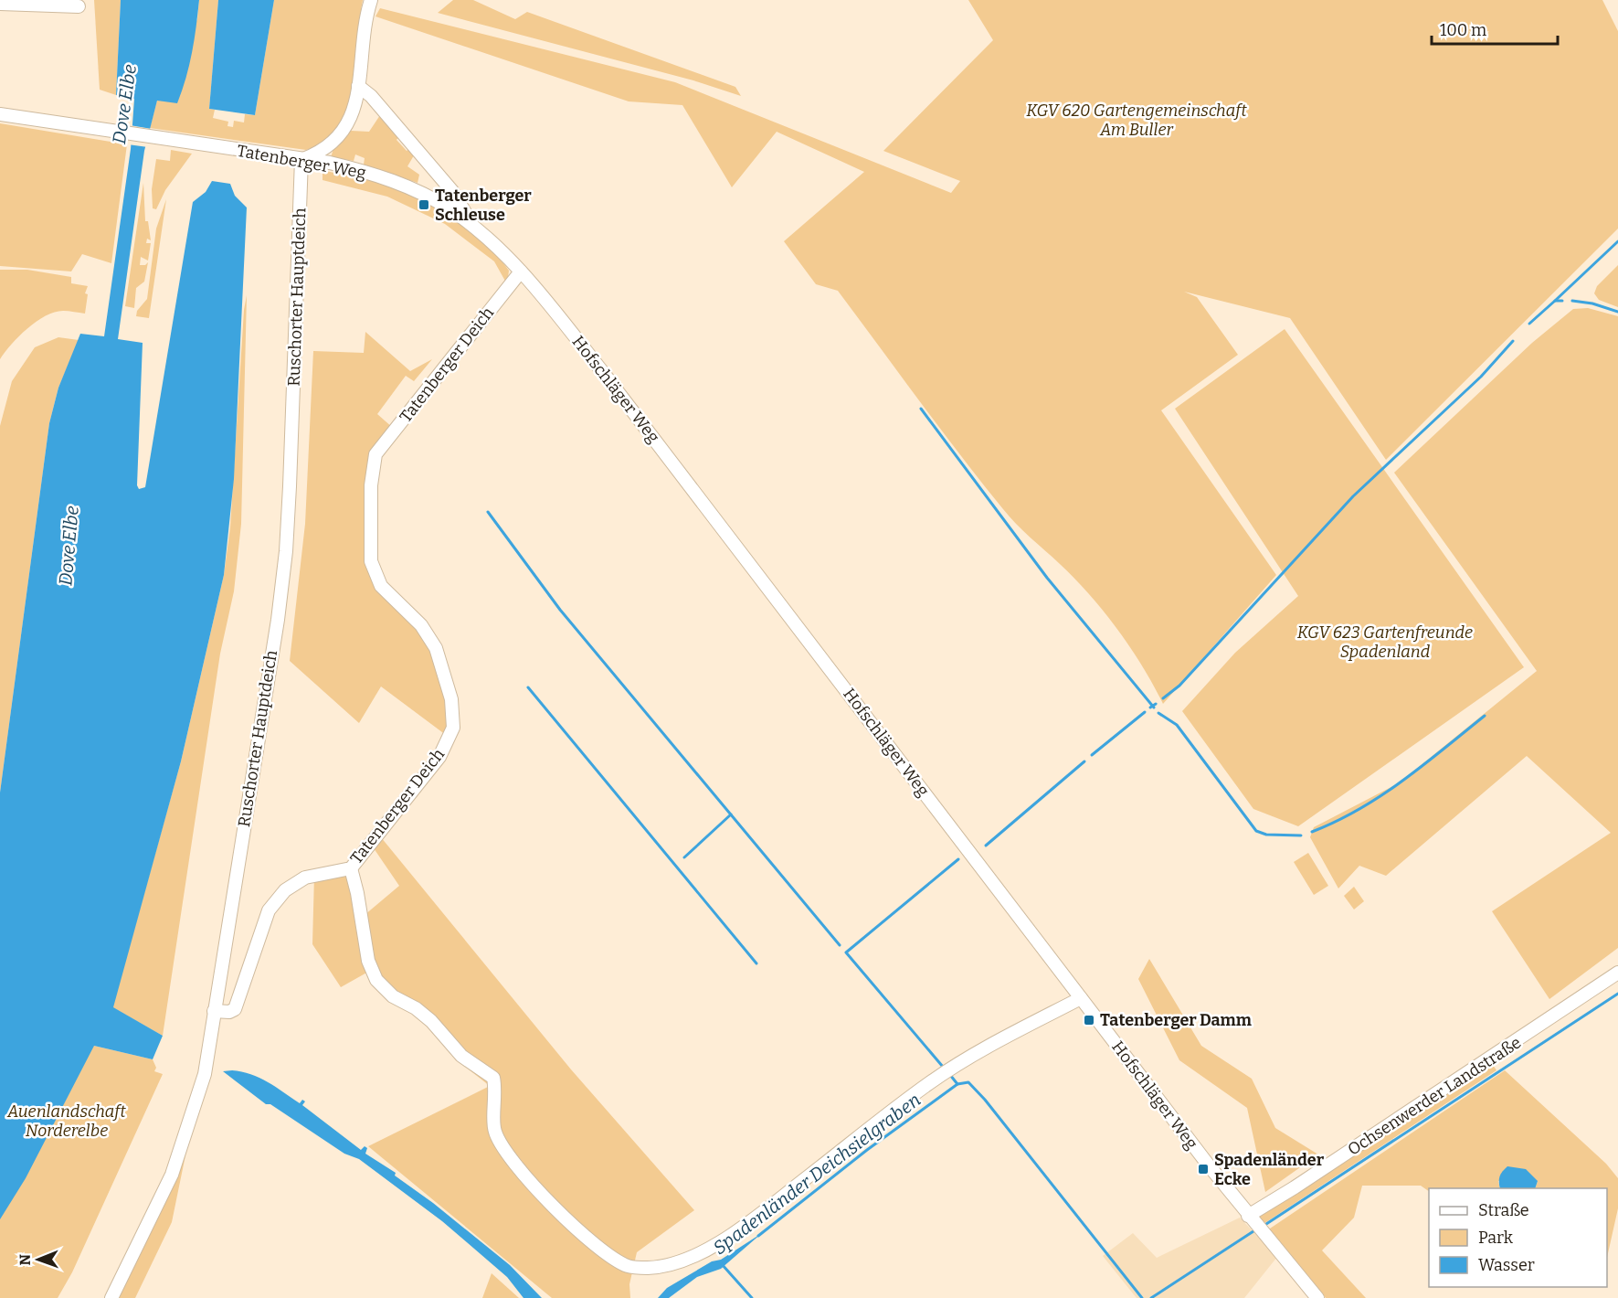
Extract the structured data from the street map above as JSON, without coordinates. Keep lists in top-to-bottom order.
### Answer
{
  "streets": {
    "street": [
      "Tatenberger Weg",
      "Ruschorter Hauptdeich",
      "Tatenberger Deich",
      "Hofschläger Weg",
      "Ochsenwerder Landstraße"
    ]
  },
  "crossings": [
    ["Tatenberger Weg", "Ruschorter Hauptdeich"],
    ["Tatenberger Weg", "Tatenberger Deich"],
    ["Tatenberger Weg", "Hofschläger Weg"],
    ["Ruschorter Hauptdeich", "Tatenberger Deich"],
    ["Tatenberger Deich", "Hofschläger Weg"],
    ["Hofschläger Weg", "Ochsenwerder Landstraße"]
  ],
  "water": ["Dove Elbe", "Spadenländer Deichsielgraben"],
  "parks": ["KGV 620 Gartengemeinschaft Am Buller", "KGV 623 Gartenfreunde Spadenland", "Auenlandschaft Norderelbe"],
  "places": {
    "transit": ["Tatenberger Schleuse", "Tatenberger Damm", "Spadenländer Ecke"]
  },
  "legend": ["Straße", "Park", "Wasser"],
  "scale_bar": "100 m",
  "north": "left"
}
